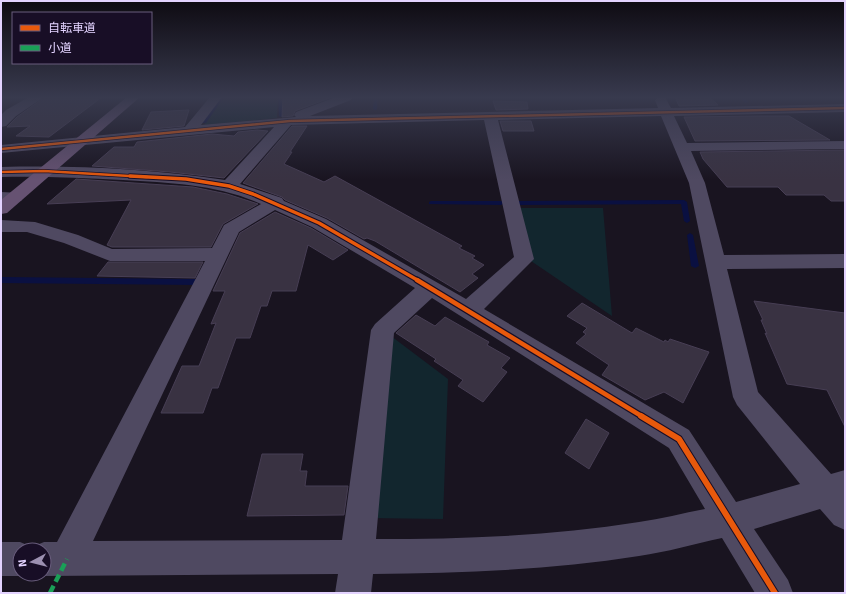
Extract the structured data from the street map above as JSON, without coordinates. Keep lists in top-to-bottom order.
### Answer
{
  "legend": ["自転車道", "小道"],
  "north": "left"
}
